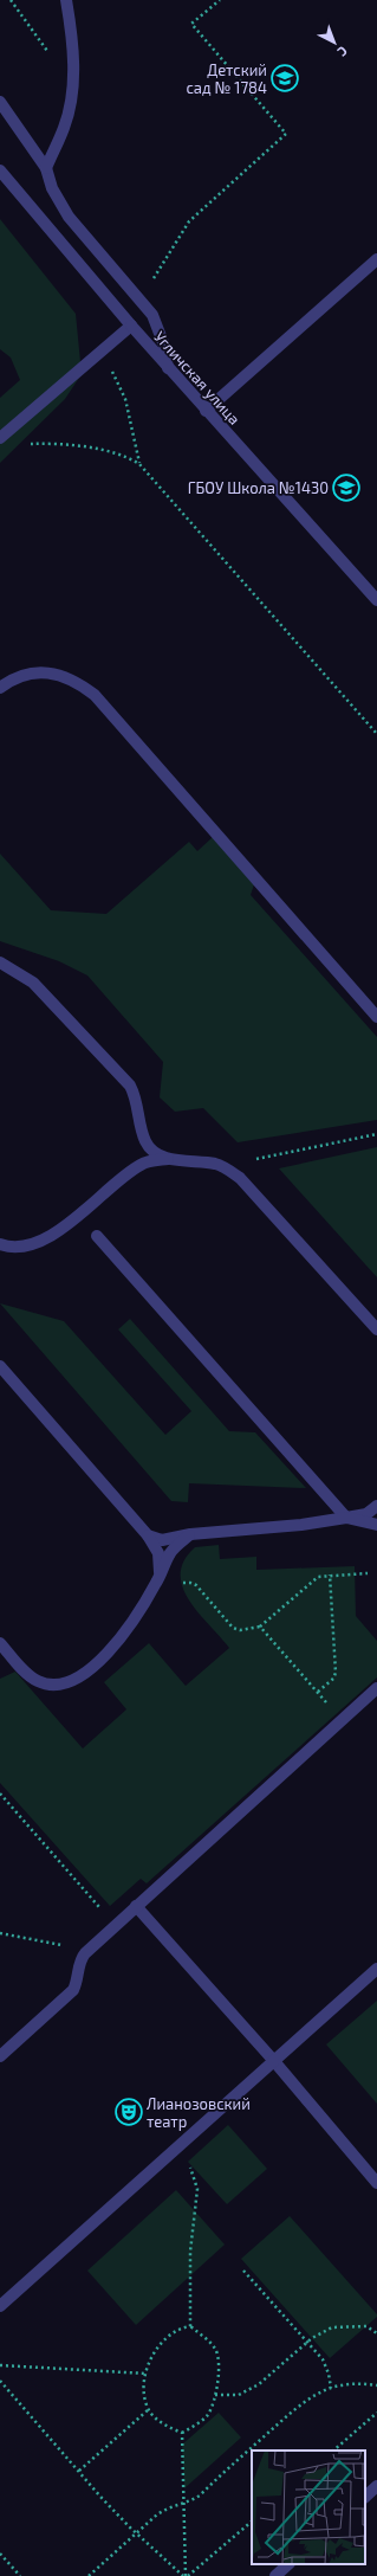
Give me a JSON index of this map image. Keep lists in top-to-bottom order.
{
  "streets": {
    "street": ["Угличская улица"]
  },
  "places": {
    "school or university": ["Детский сад № 1784", "ГБОУ Школа №1430"],
    "theatre": ["Лианозовский театр"]
  },
  "north": "bottom right"
}
